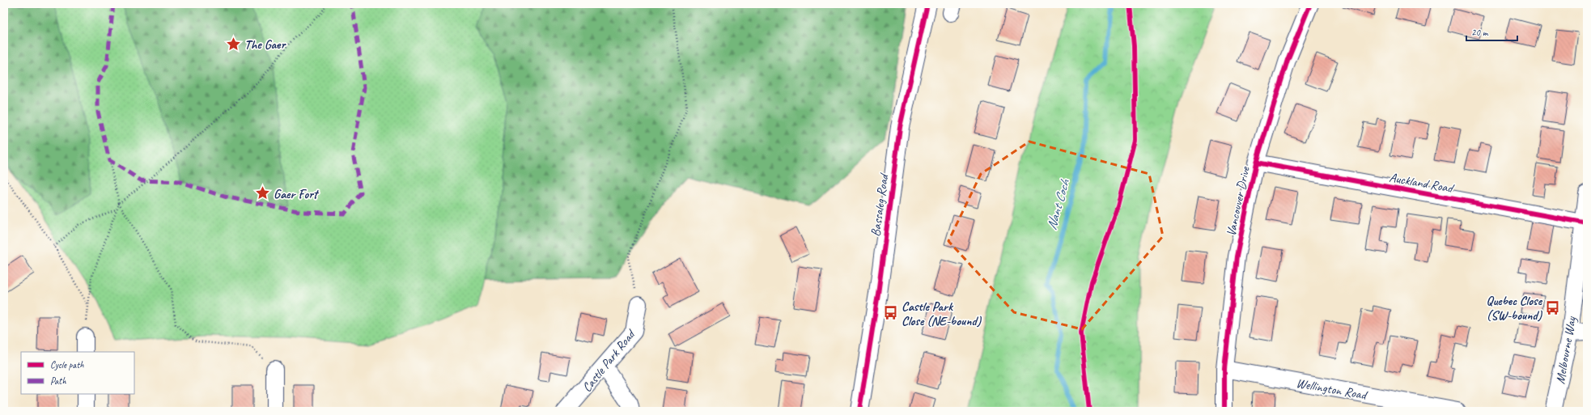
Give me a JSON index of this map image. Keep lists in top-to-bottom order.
{
  "streets": {
    "street": [
      "Auckland Road",
      "Vancouver Drive",
      "Bassaleg Road",
      "Melbourne Way",
      "Castle Park Road",
      "Wellington Road"
    ]
  },
  "crossings": [
    ["Auckland Road", "Vancouver Drive"],
    ["Auckland Road", "Melbourne Way"],
    ["Vancouver Drive", "Wellington Road"]
  ],
  "water": ["Nant Coch"],
  "places": {
    "place": ["The Gaer", "Gaer Fort"],
    "bus stop": ["Quebec Close (SW-bound)", "Castle Park Close (NE-bound)"]
  },
  "legend": ["Cycle path", "Path"],
  "scale_bar": "20 m"
}
